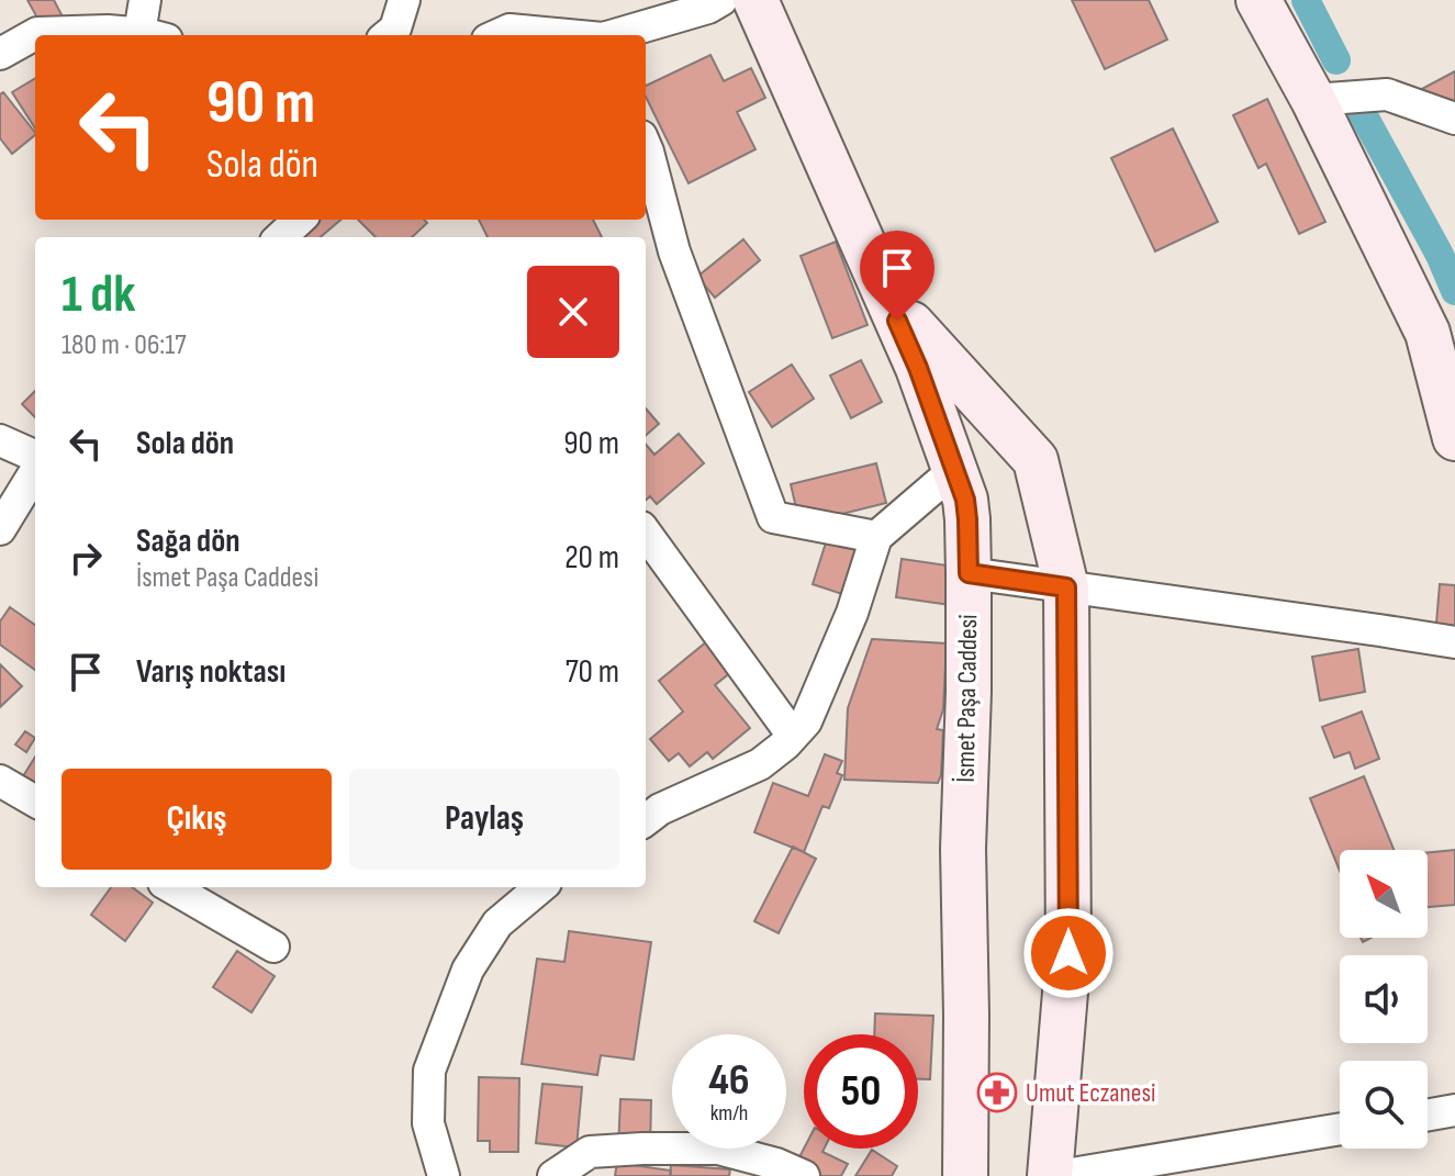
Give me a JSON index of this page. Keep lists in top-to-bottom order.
{
  "streets": {
    "main road": ["İsmet Paşa Caddesi"]
  },
  "places": {
    "pharmacy": ["Umut Eczanesi"]
  },
  "north": "top left",
  "page": {
    "turn": ["90 m", "Sola dön"],
    "heading": ["1 dk", "180 m · 06:17"],
    "list": [
      {
        "name": "Sola dön",
        "value": "90 m"
      },
      {
        "name": "Sağa dön",
        "note": "İsmet Paşa Caddesi",
        "value": "20 m"
      },
      {
        "name": "Varış noktası",
        "value": "70 m"
      }
    ],
    "buttons": ["Çıkış", "Paylaş"],
    "speed": "46 km/h",
    "limit": "50"
  }
}
